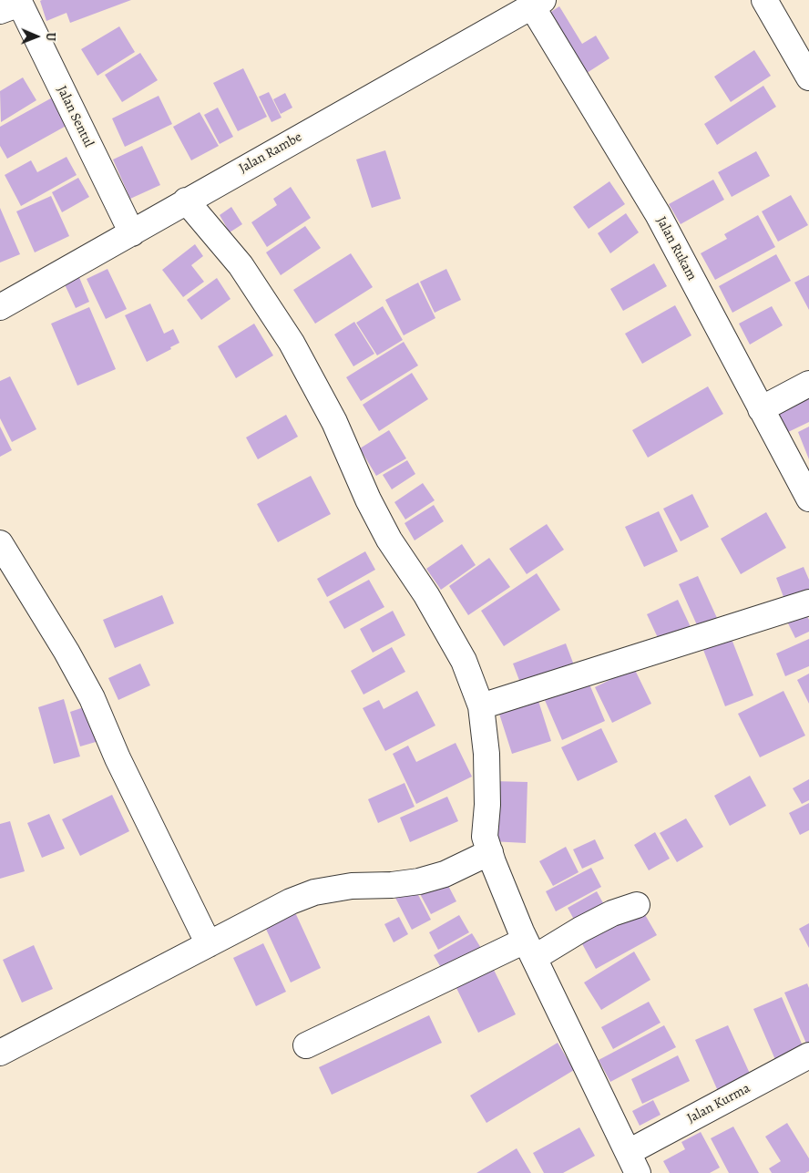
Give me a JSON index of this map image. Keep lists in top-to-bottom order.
{
  "streets": {
    "street": [
      "Jalan Sentul",
      "Jalan Rambe",
      "Jalan Rukam",
      "Jalan Kurma"
    ]
  },
  "crossings": [
    ["Jalan Sentul", "Jalan Rambe"],
    ["Jalan Rambe", "Jalan Rukam"]
  ],
  "north": "right"
}
